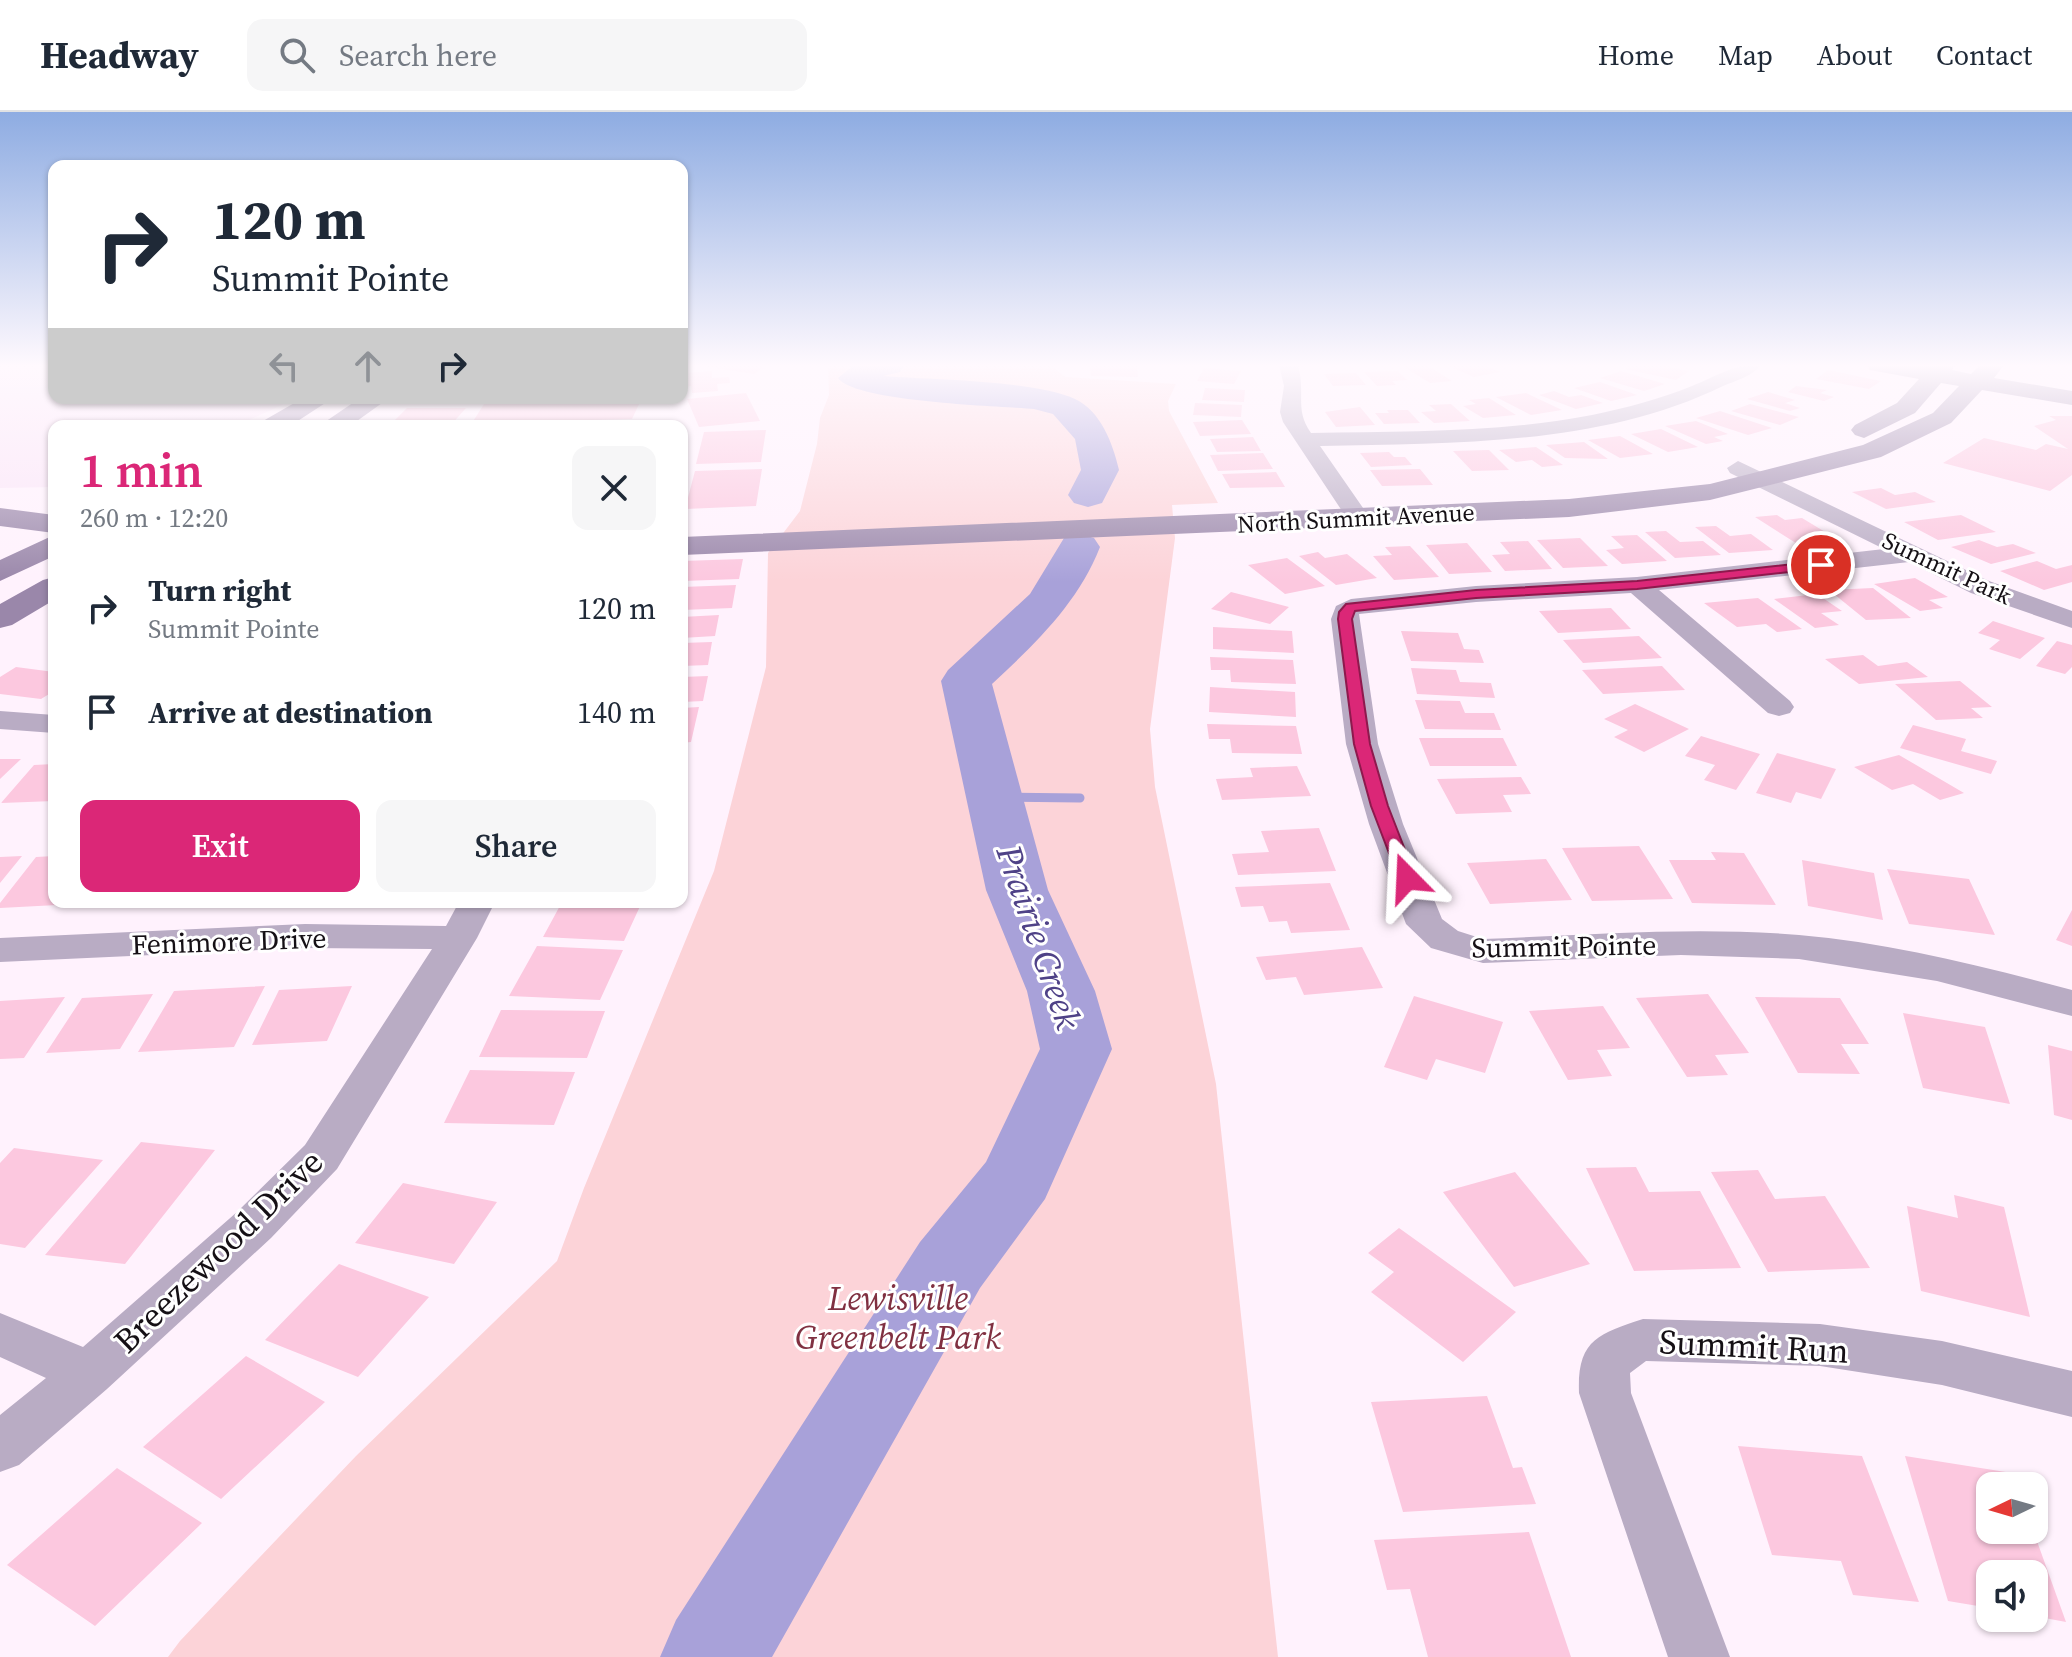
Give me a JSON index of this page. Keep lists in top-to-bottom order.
{
  "streets": {
    "main road": ["North Summit Avenue"],
    "street": [
      "Summit Park",
      "Fenimore Drive",
      "Summit Pointe",
      "Breezewood Drive",
      "Summit Run"
    ]
  },
  "crossings": [
    ["North Summit Avenue", "Summit Park"],
    ["Summit Park", "Summit Pointe"],
    ["Fenimore Drive", "Breezewood Drive"]
  ],
  "water": ["Prairie Creek"],
  "parks": ["Lewisville Greenbelt Park"],
  "north": "left",
  "page": {
    "header": "Headway",
    "search": "Search here",
    "nav": [
      "Home",
      "Map",
      "About",
      "Contact"
    ],
    "turn": ["120 m", "Summit Pointe"],
    "heading": ["1 min", "260 m · 12:20"],
    "list": [
      {
        "name": "Turn right",
        "note": "Summit Pointe",
        "value": "120 m"
      },
      {
        "name": "Arrive at destination",
        "value": "140 m"
      }
    ],
    "buttons": ["Exit", "Share"]
  }
}
